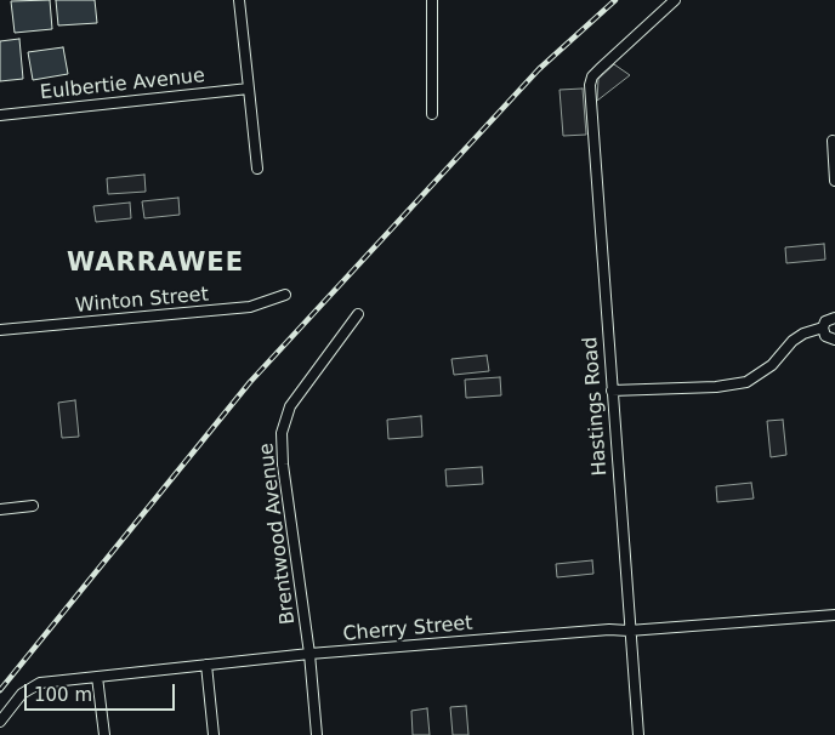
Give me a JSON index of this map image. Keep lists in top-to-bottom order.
{
  "streets": {
    "street": [
      "Eulbertie Avenue",
      "Winton Street",
      "Hastings Road",
      "Brentwood Avenue",
      "Cherry Street"
    ]
  },
  "crossings": [
    ["Hastings Road", "Cherry Street"],
    ["Brentwood Avenue", "Cherry Street"]
  ],
  "districts": ["WARRAWEE"],
  "scale_bar": "100 m"
}
